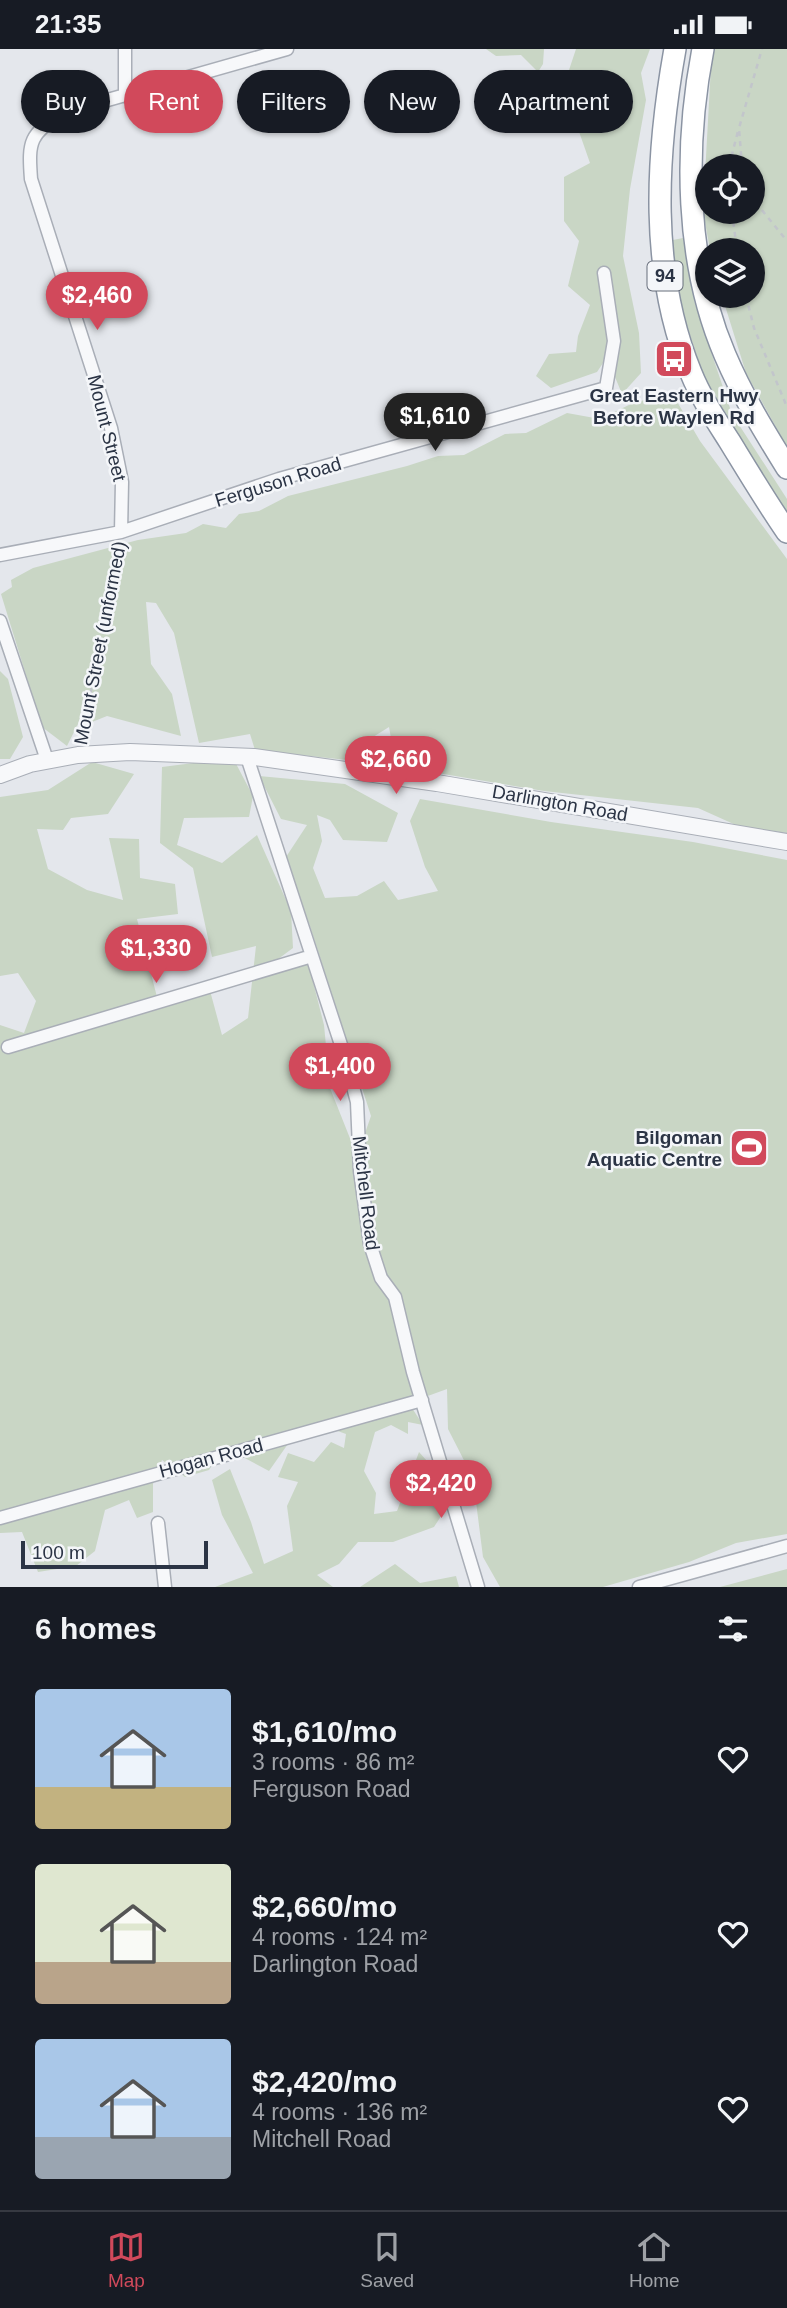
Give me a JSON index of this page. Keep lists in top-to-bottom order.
{
  "streets": {
    "highway": ["94"],
    "street": [
      "Mount Street",
      "Ferguson Road",
      "Darlington Road",
      "Mitchell Road",
      "Hogan Road"
    ],
    "path": ["Mount Street (unformed)"]
  },
  "crossings": [
    ["Mount Street", "Ferguson Road"],
    ["Mount Street", "Mount Street (unformed)"],
    ["Ferguson Road", "Mount Street (unformed)"],
    ["Mount Street (unformed)", "Darlington Road"],
    ["Darlington Road", "Mitchell Road"],
    ["Mitchell Road", "Hogan Road"]
  ],
  "places": {
    "bus stop": ["Great Eastern Hwy Before Waylen Rd"],
    "sports": ["Bilgoman Aquatic Centre"]
  },
  "scale_bar": "100 m",
  "page": {
    "status": "21:35",
    "chip": [
      "Buy",
      "Rent",
      "Filters",
      "New",
      "Apartment"
    ],
    "price": [
      "$2,460",
      "$1,610",
      "$2,660",
      "$1,330",
      "$1,400",
      "$2,420"
    ],
    "scale": "100 m",
    "heading": "6 homes",
    "list": [
      {
        "name": "$1,610/mo",
        "note": "3 rooms · 86 m² · Ferguson Road"
      },
      {
        "name": "$2,660/mo",
        "note": "4 rooms · 124 m² · Darlington Road"
      },
      {
        "name": "$2,420/mo",
        "note": "4 rooms · 136 m² · Mitchell Road"
      }
    ],
    "tabs": ["Map", "Saved", "Home"]
  }
}
